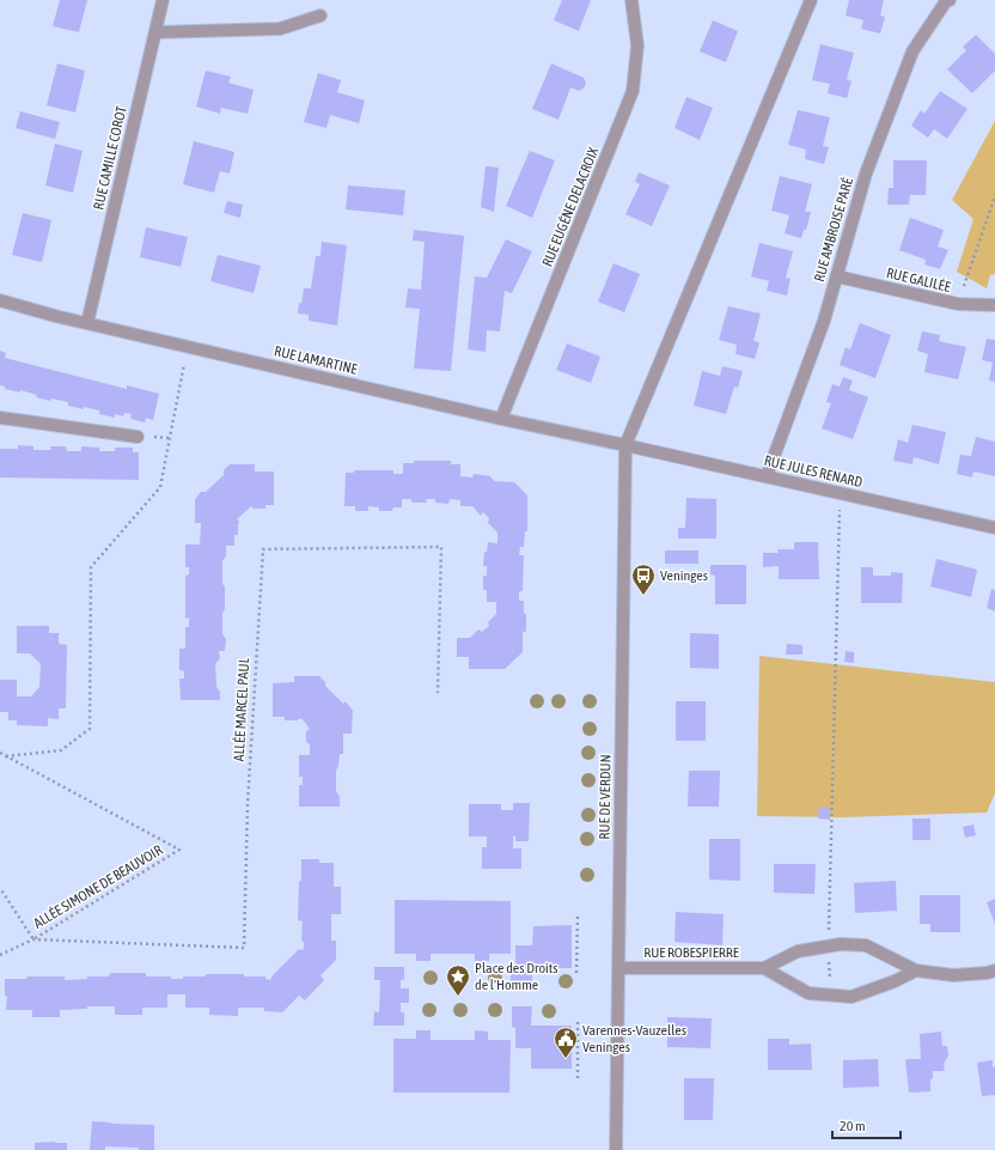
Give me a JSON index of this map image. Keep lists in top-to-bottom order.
{
  "streets": {
    "street": [
      "RUE CAMILLE COROT",
      "RUE EUGÈNE DELACROIX",
      "RUE AMBROISE PARÉ",
      "RUE GALILÉE",
      "RUE LAMARTINE",
      "RUE JULES RENARD",
      "RUE DE VERDUN",
      "RUE ROBESPIERRE"
    ],
    "path": ["ALLÉE MARCEL PAUL", "ALLÉE SIMONE DE BEAUVOIR"]
  },
  "crossings": [
    ["RUE CAMILLE COROT", "RUE LAMARTINE"],
    ["RUE EUGÈNE DELACROIX", "RUE LAMARTINE"],
    ["RUE AMBROISE PARÉ", "RUE GALILÉE"],
    ["RUE AMBROISE PARÉ", "RUE JULES RENARD"],
    ["RUE LAMARTINE", "RUE JULES RENARD"],
    ["RUE LAMARTINE", "RUE DE VERDUN"],
    ["RUE JULES RENARD", "RUE DE VERDUN"],
    ["ALLÉE MARCEL PAUL", "ALLÉE SIMONE DE BEAUVOIR"],
    ["RUE DE VERDUN", "RUE ROBESPIERRE"]
  ],
  "places": {
    "bus stop": ["Veninges"],
    "place": ["Place des Droits de l'Homme"],
    "public building": ["Varennes-Vauzelles Veninges"]
  },
  "scale_bar": "20 m"
}
